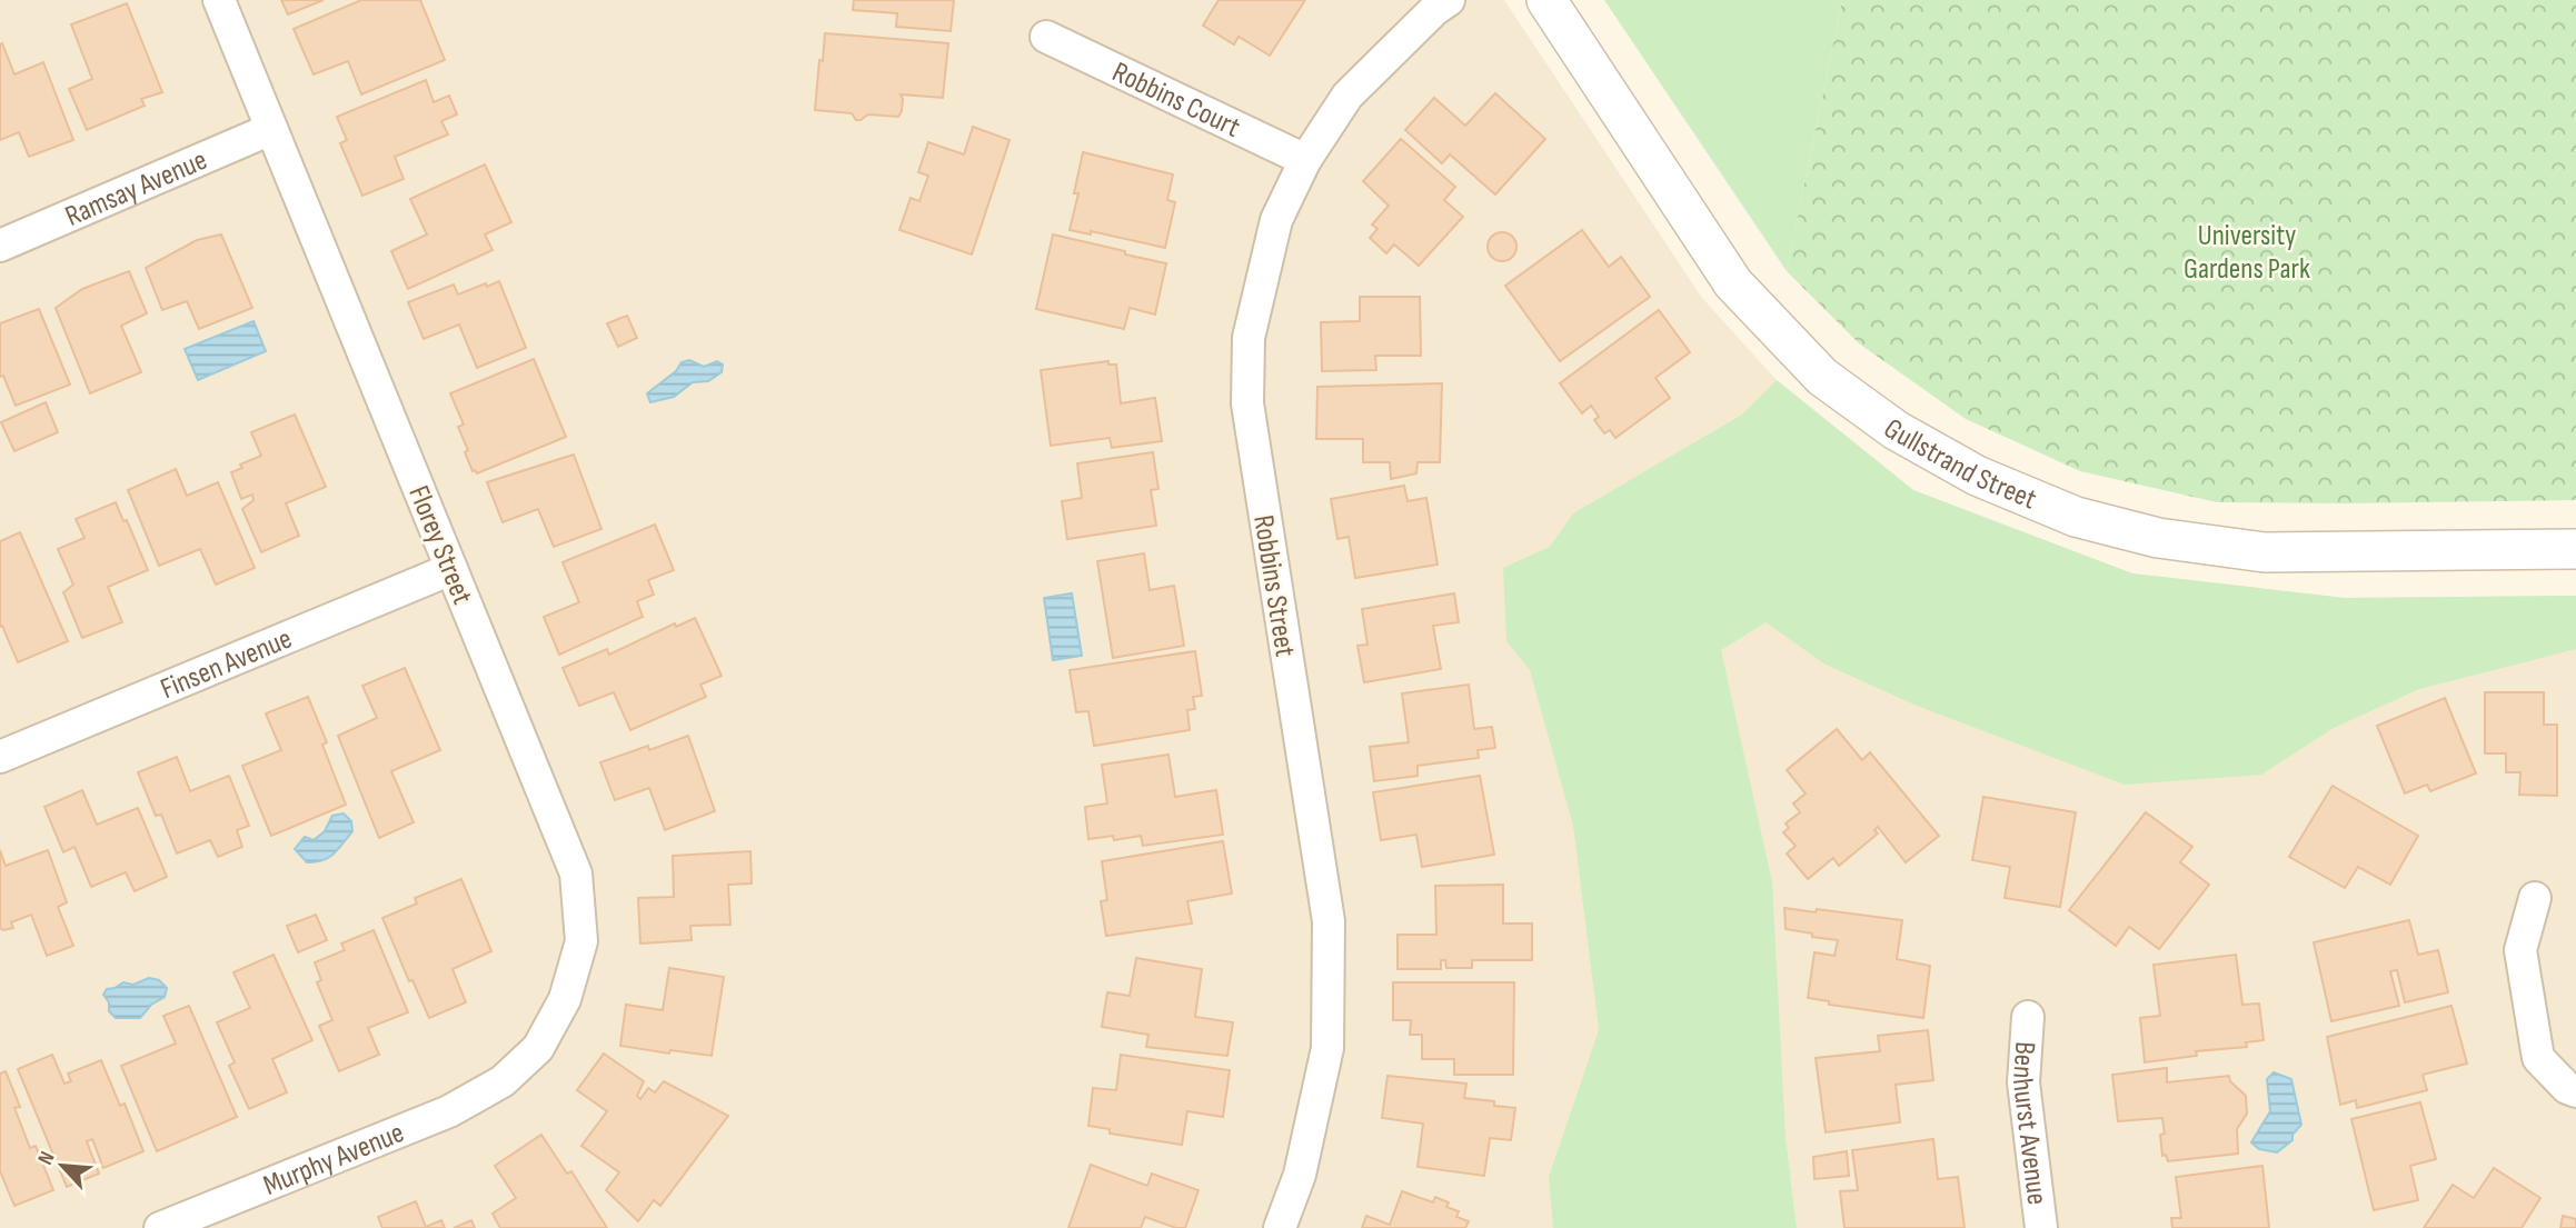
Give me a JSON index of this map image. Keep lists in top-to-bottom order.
{
  "streets": {
    "street": [
      "Robbins Court",
      "Ramsay Avenue",
      "Gullstrand Street",
      "Florey Street",
      "Robbins Street",
      "Finsen Avenue",
      "Benhurst Avenue",
      "Murphy Avenue"
    ]
  },
  "crossings": [
    ["Robbins Court", "Robbins Street"],
    ["Ramsay Avenue", "Florey Street"],
    ["Florey Street", "Finsen Avenue"],
    ["Florey Street", "Murphy Avenue"]
  ],
  "parks": ["University Gardens Park"],
  "north": "top left"
}
